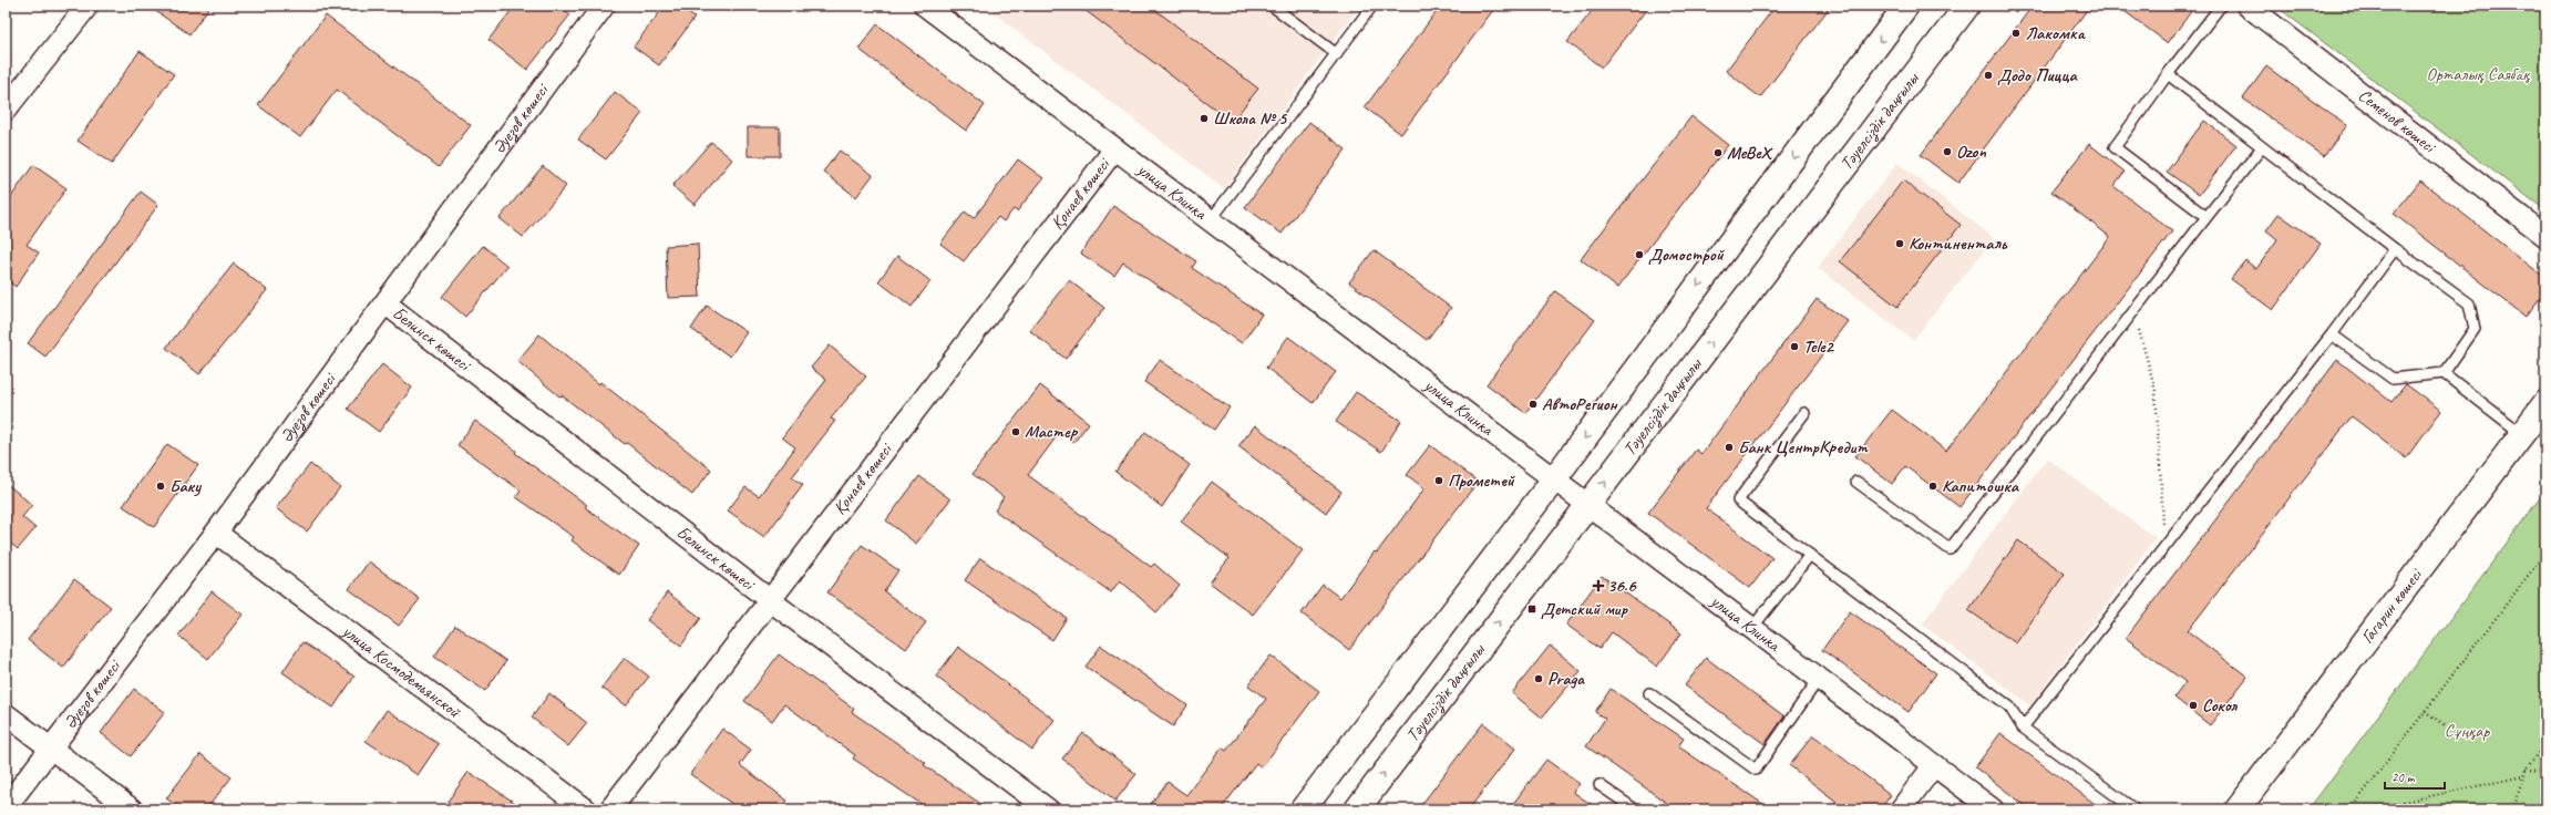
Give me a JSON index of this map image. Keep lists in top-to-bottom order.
{
  "streets": {
    "street": [
      "Әуезов көшесі",
      "Семенов көшесі",
      "Тәуелсіздік даңғылы",
      "улица Клинка",
      "Қонаев көшесі",
      "Белинск көшесі",
      "Гагарин көшесі",
      "улица Космодемьянской"
    ]
  },
  "crossings": [
    ["Әуезов көшесі", "Белинск көшесі"],
    ["Әуезов көшесі", "улица Космодемьянской"],
    ["Тәуелсіздік даңғылы", "улица Клинка"],
    ["улица Клинка", "Қонаев көшесі"],
    ["Қонаев көшесі", "Белинск көшесі"]
  ],
  "parks": ["Орталық Саябақ", "Сұңқар"],
  "places": {
    "other": [
      "Лакомка",
      "Додо Пицца",
      "Школа № 5",
      "Ozon",
      "MeBeX",
      "Континенталь",
      "Домострой",
      "Tele2",
      "АвтоРегион",
      "Мастер",
      "Банк ЦентрКредит",
      "Прометей",
      "Баку",
      "Капитошка",
      "Praga",
      "Сокол"
    ],
    "health": ["36.6"],
    "transit": ["Детский мир"]
  },
  "scale_bar": "20 m"
}
